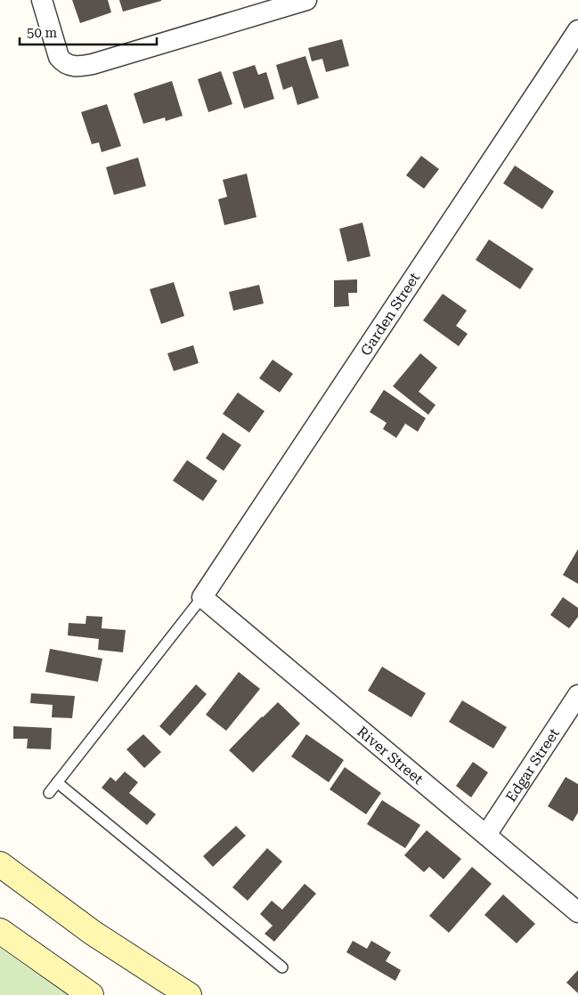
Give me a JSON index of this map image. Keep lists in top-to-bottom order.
{
  "streets": {
    "street": ["Garden Street", "River Street", "Edgar Street"]
  },
  "crossings": [
    ["Garden Street", "River Street"],
    ["River Street", "Edgar Street"]
  ],
  "scale_bar": "50 m"
}
